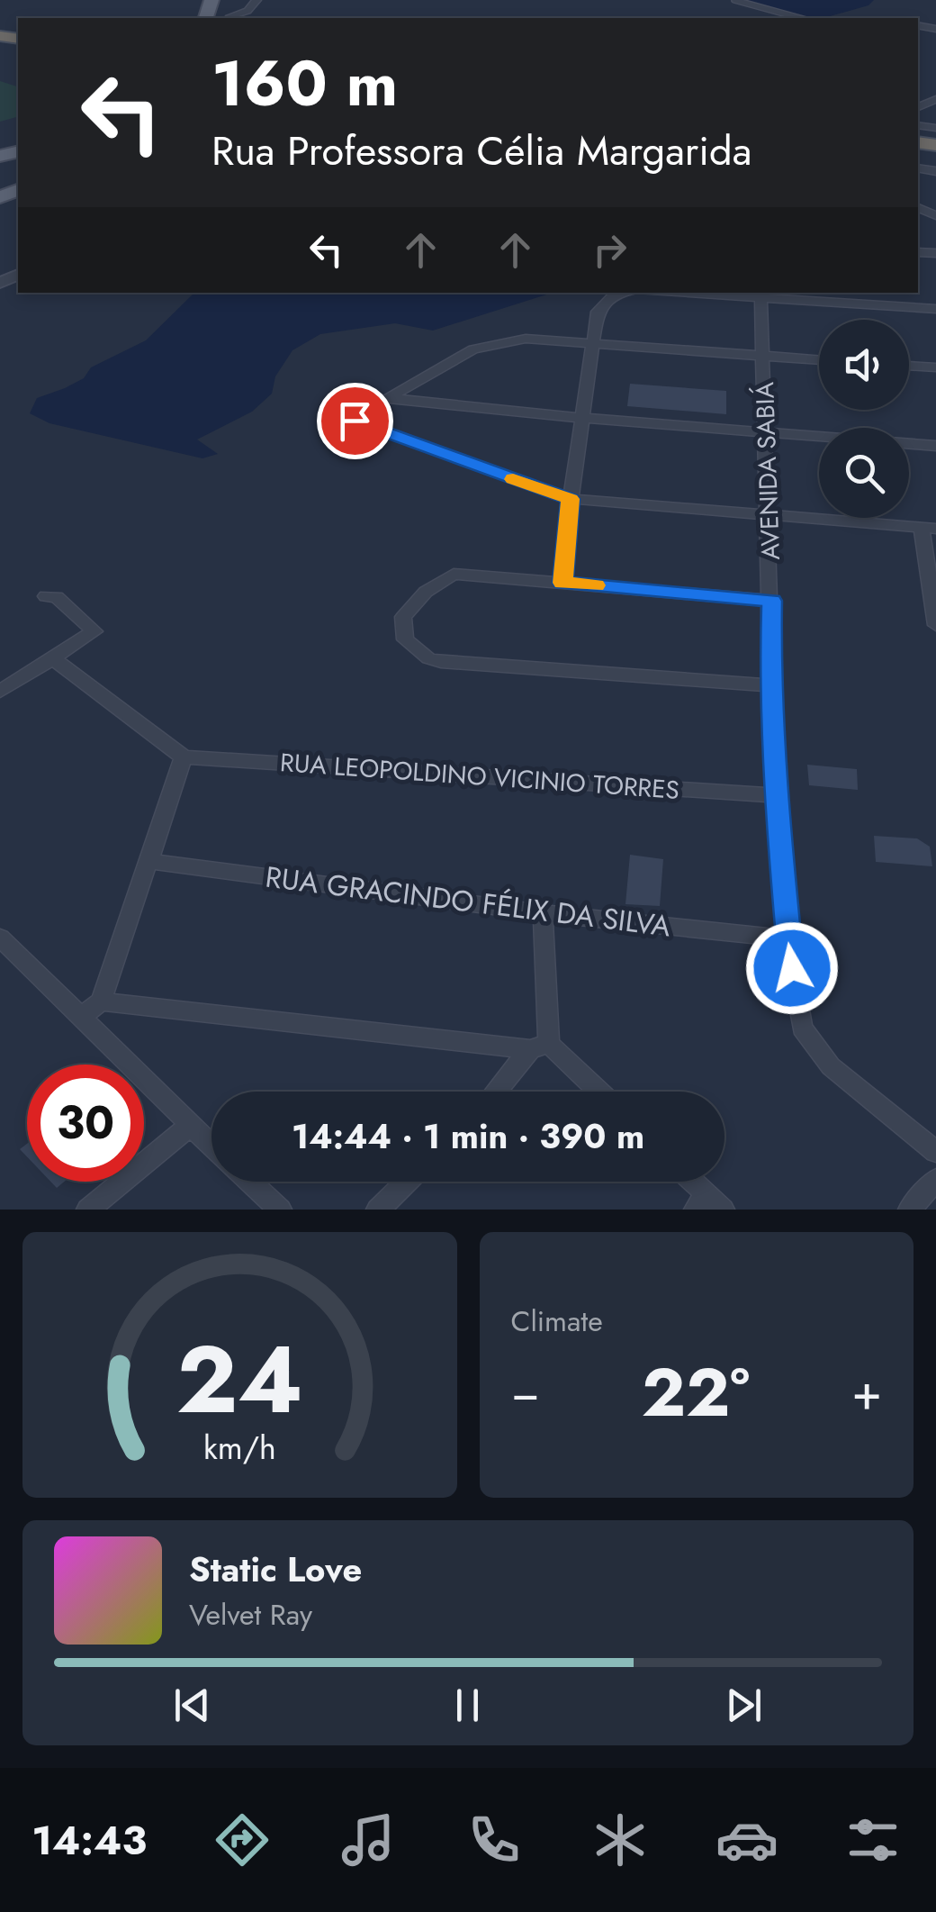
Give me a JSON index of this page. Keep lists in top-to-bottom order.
{
  "streets": {
    "street": ["AVENIDA SABIÁ", "RUA LEOPOLDINO VICINIO TORRES", "RUA GRACINDO FÉLIX DA SILVA"]
  },
  "crossings": [
    ["AVENIDA SABIÁ", "RUA LEOPOLDINO VICINIO TORRES"],
    ["AVENIDA SABIÁ", "RUA GRACINDO FÉLIX DA SILVA"]
  ],
  "page": {
    "turn": ["160 m", "Rua Professora Célia Margarida"],
    "limit": "30",
    "trip": "14:44 · 1 min · 390 m",
    "tile": "Climate",
    "heat": ["−", "22°", "+"],
    "song": ["Static Love", "Velvet Ray"],
    "tabs": "14:43",
    "gauge": ["24", "km/h"]
  }
}
